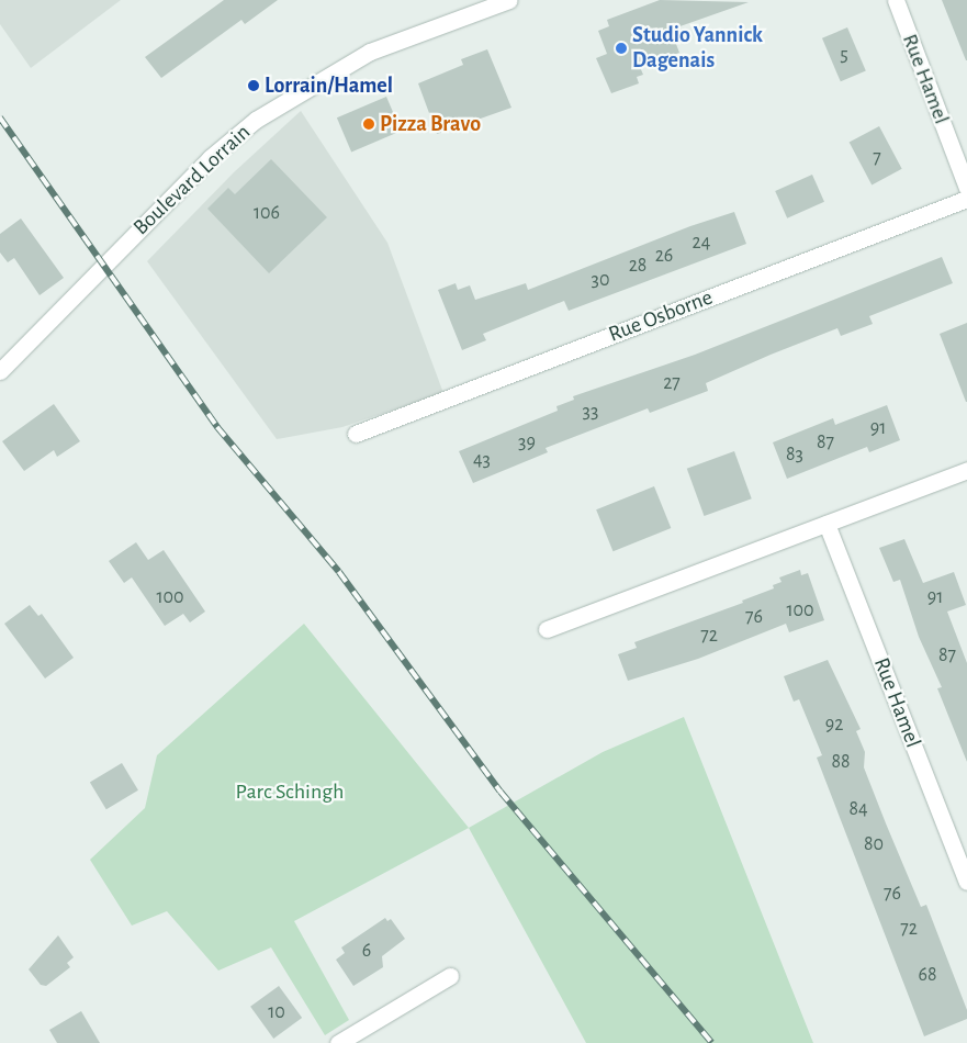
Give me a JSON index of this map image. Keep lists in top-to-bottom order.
{
  "streets": {
    "street": ["Rue Hamel", "Boulevard Lorrain", "Rue Osborne"]
  },
  "parks": ["Parc Schingh"],
  "places": ["Studio Yannick Dagenais", "Lorrain/Hamel", "Pizza Bravo"],
  "house_numbers": [
    "5",
    "7",
    "106",
    "24",
    "26",
    "28",
    "30",
    "27",
    "33",
    "91",
    "39",
    "87",
    "83",
    "43",
    "100",
    "91",
    "100",
    "76",
    "72",
    "87",
    "92",
    "88",
    "84",
    "80",
    "76",
    "72",
    "6",
    "68",
    "10"
  ]
}
